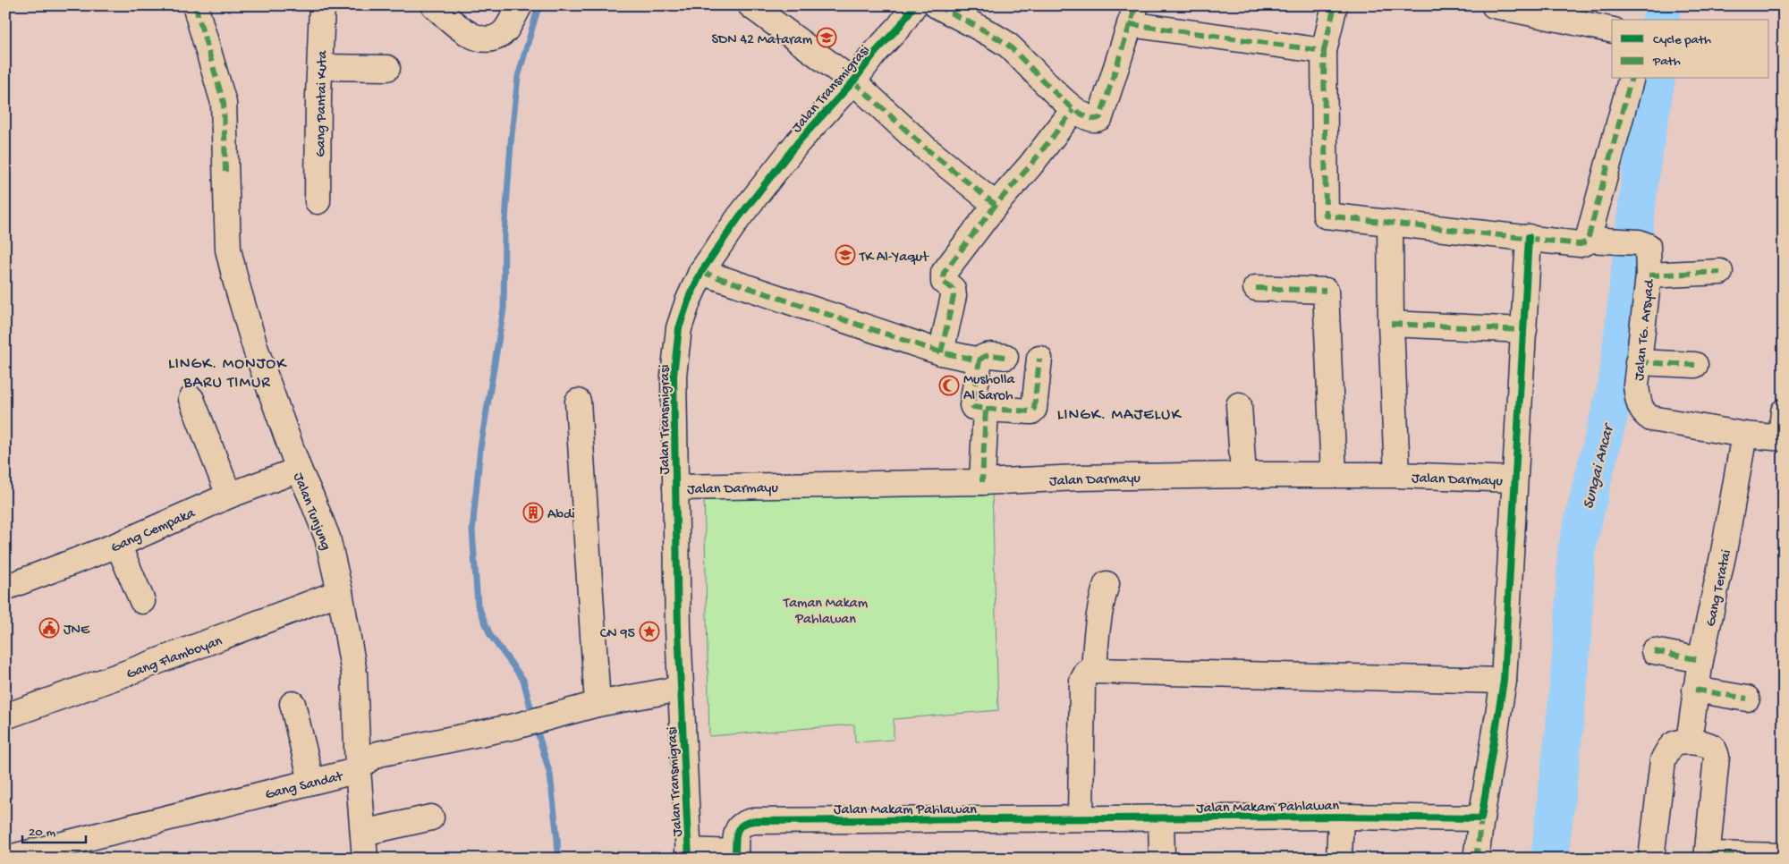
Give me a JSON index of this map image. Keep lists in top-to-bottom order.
{
  "streets": {
    "street": [
      "Jalan Transmigrasi",
      "Gang Pantai Kuta",
      "Jalan TG. Arsyad",
      "Jalan Darmayu",
      "Jalan Tunjung",
      "Gang Cempaka",
      "Gang Teratai",
      "Gang Flamboyan",
      "Gang Sandat",
      "Jalan Makam Pahlawan"
    ]
  },
  "crossings": [
    ["Jalan Transmigrasi", "Jalan Darmayu"],
    ["Jalan Transmigrasi", "Gang Sandat"],
    ["Jalan Transmigrasi", "Jalan Makam Pahlawan"],
    ["Jalan TG. Arsyad", "Gang Teratai"],
    ["Jalan Tunjung", "Gang Cempaka"],
    ["Jalan Tunjung", "Gang Flamboyan"],
    ["Jalan Tunjung", "Gang Sandat"]
  ],
  "districts": ["LINGK. MONJOK BARU TIMUR", "LINGK. MAJELUK"],
  "water": ["Sungai Ancar"],
  "parks": ["Taman Makam Pahlawan"],
  "places": {
    "school or university": ["SDN 42 Mataram", "TK Al-Yaqut"],
    "mosque": ["Musholla Al Saroh"],
    "building": ["Abdi"],
    "public building": ["JNE"],
    "place": ["CN 95"]
  },
  "legend": ["Cycle path", "Path"],
  "scale_bar": "20 m"
}
